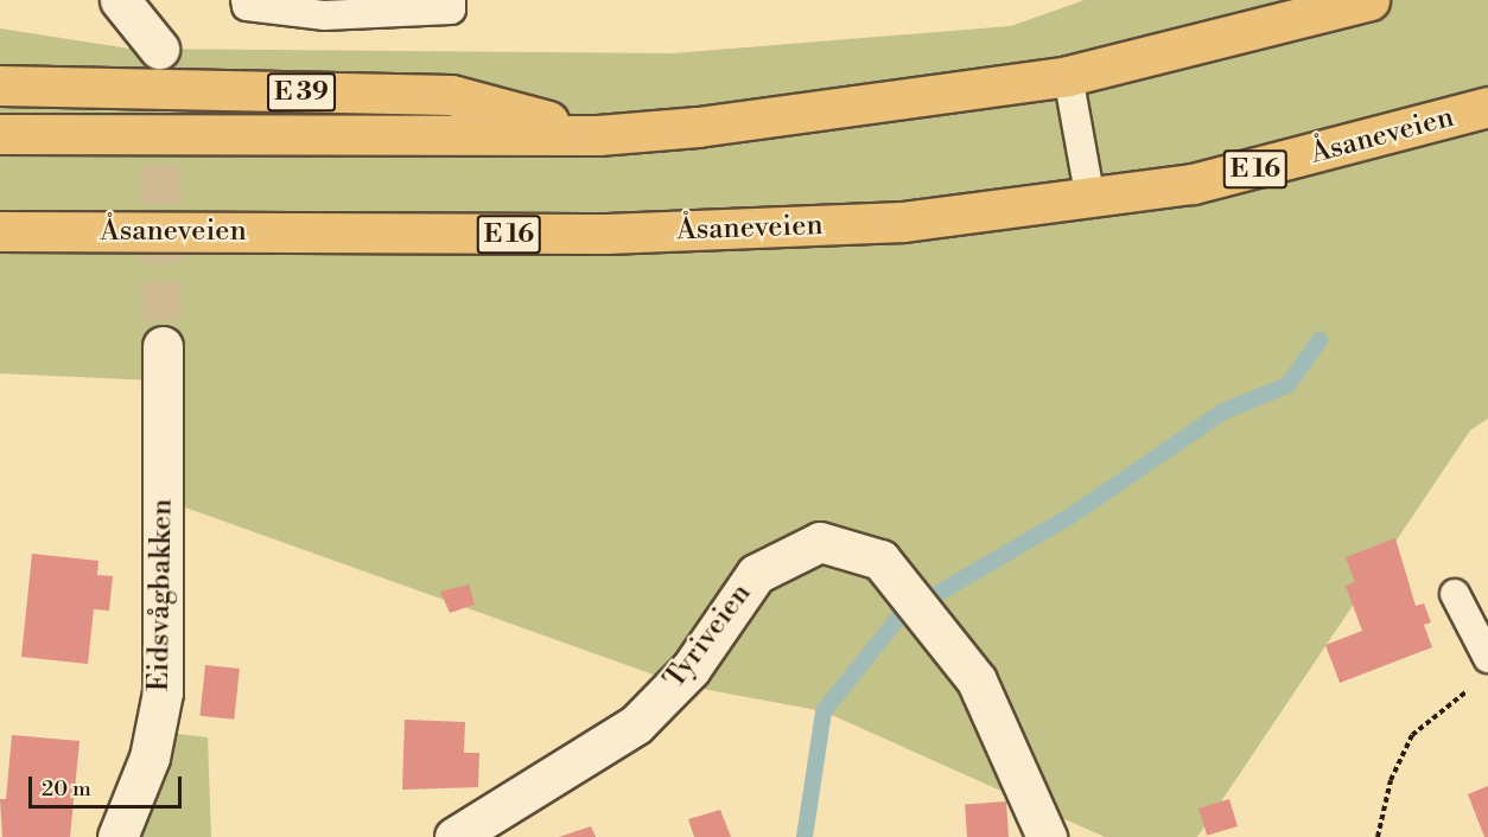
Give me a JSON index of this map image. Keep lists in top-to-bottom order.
{
  "streets": {
    "highway": ["E 39", "Åsaneveien", "E 16"],
    "street": ["Eidsvågbakken", "Tyriveien"]
  },
  "scale_bar": "20 m"
}
